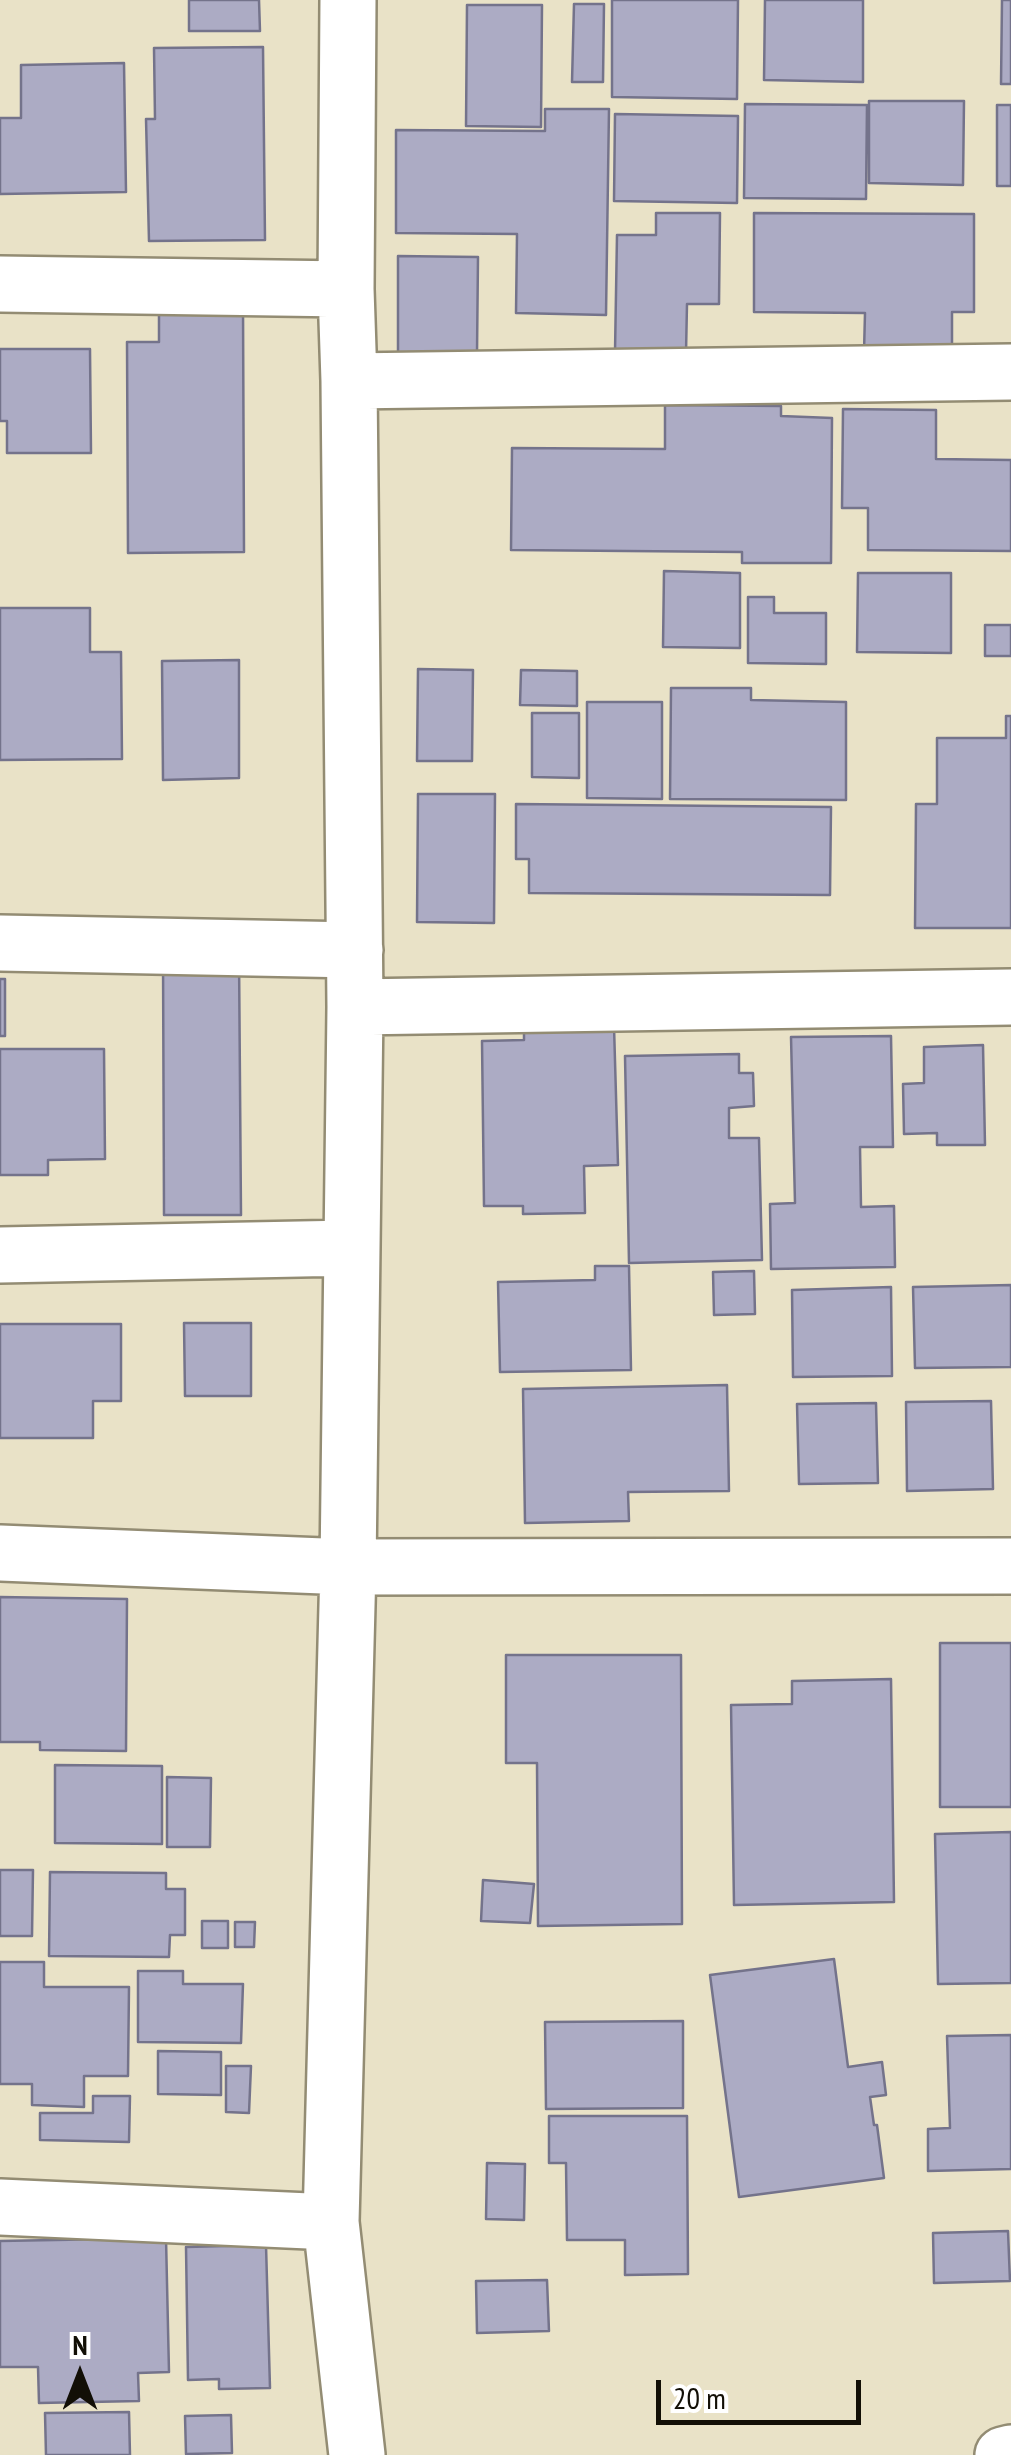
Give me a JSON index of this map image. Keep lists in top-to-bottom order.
{
  "scale_bar": "20 m",
  "north": "top"
}
